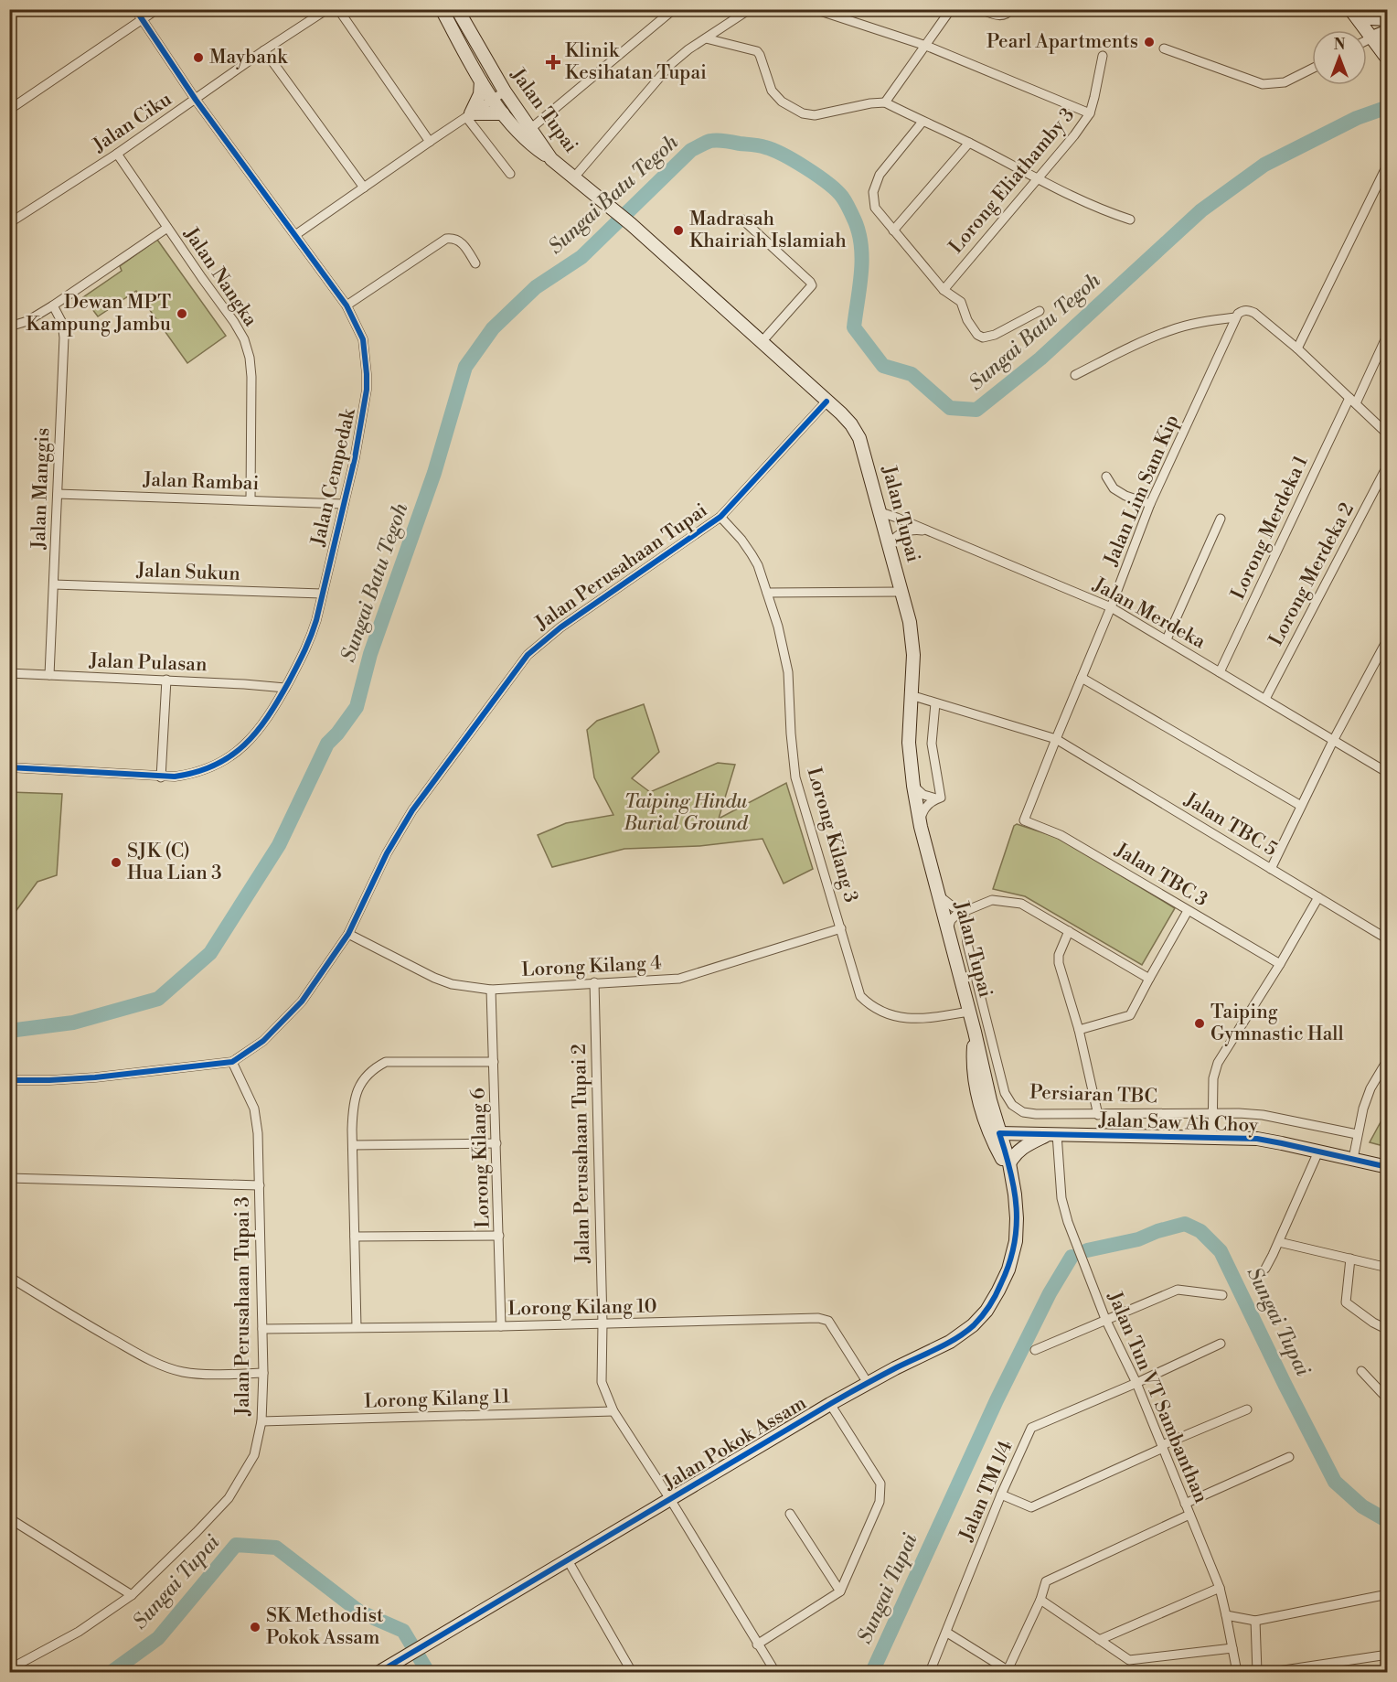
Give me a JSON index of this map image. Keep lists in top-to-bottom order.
{
  "streets": {
    "main road": ["Jalan Tupai", "Jalan Saw Ah Choy", "Jalan Pokok Assam"],
    "street": [
      "Jalan Ciku",
      "Lorong Eliathamby 3",
      "Jalan Nangka",
      "Jalan Cempedak",
      "Jalan Rambai",
      "Jalan Manggis",
      "Jalan Lim Sam Kip",
      "Lorong Merdeka 1",
      "Jalan Perusahaan Tupai",
      "Jalan Sukun",
      "Lorong Merdeka 2",
      "Jalan Merdeka",
      "Jalan Pulasan",
      "Jalan TBC 5",
      "Lorong Kilang 3",
      "Jalan TBC 3",
      "Lorong Kilang 4",
      "Persiaran TBC",
      "Jalan Perusahaan Tupai 2",
      "Lorong Kilang 6",
      "Jalan Perusahaan Tupai 3",
      "Lorong Kilang 10",
      "Jalan Tun VT Sambanthan",
      "Lorong Kilang 11",
      "Jalan TM 1/4"
    ]
  },
  "crossings": [
    ["Jalan Tupai", "Jalan Perusahaan Tupai"],
    ["Jalan Tupai", "Jalan Merdeka"],
    ["Jalan Tupai", "Jalan TBC 5"],
    ["Jalan Tupai", "Lorong Kilang 3"],
    ["Jalan Tupai", "Jalan Saw Ah Choy"],
    ["Jalan Tupai", "Jalan Pokok Assam"],
    ["Jalan Ciku", "Jalan Nangka"],
    ["Jalan Ciku", "Jalan Cempedak"],
    ["Jalan Nangka", "Jalan Rambai"],
    ["Jalan Cempedak", "Jalan Rambai"],
    ["Jalan Cempedak", "Jalan Sukun"],
    ["Jalan Cempedak", "Jalan Pulasan"],
    ["Jalan Rambai", "Jalan Manggis"],
    ["Jalan Manggis", "Jalan Sukun"],
    ["Jalan Manggis", "Jalan Pulasan"],
    ["Jalan Lim Sam Kip", "Jalan Merdeka"],
    ["Jalan Lim Sam Kip", "Jalan TBC 5"],
    ["Jalan Lim Sam Kip", "Jalan TBC 3"],
    ["Lorong Merdeka 1", "Jalan Merdeka"],
    ["Jalan Perusahaan Tupai", "Lorong Kilang 3"],
    ["Jalan Perusahaan Tupai", "Lorong Kilang 4"],
    ["Jalan Perusahaan Tupai", "Jalan Perusahaan Tupai 3"],
    ["Lorong Merdeka 2", "Jalan Merdeka"],
    ["Lorong Kilang 3", "Lorong Kilang 4"],
    ["Lorong Kilang 4", "Jalan Perusahaan Tupai 2"],
    ["Lorong Kilang 4", "Lorong Kilang 6"],
    ["Jalan Saw Ah Choy", "Jalan Tun VT Sambanthan"],
    ["Jalan Perusahaan Tupai 2", "Lorong Kilang 10"],
    ["Jalan Perusahaan Tupai 2", "Lorong Kilang 11"],
    ["Jalan Perusahaan Tupai 2", "Jalan Pokok Assam"],
    ["Lorong Kilang 6", "Lorong Kilang 10"],
    ["Jalan Perusahaan Tupai 3", "Lorong Kilang 10"],
    ["Jalan Perusahaan Tupai 3", "Lorong Kilang 11"],
    ["Lorong Kilang 10", "Jalan Pokok Assam"],
    ["Jalan Tun VT Sambanthan", "Jalan TM 1/4"]
  ],
  "water": ["Sungai Batu Tegoh", "Sungai Tupai"],
  "parks": ["Taiping Hindu Burial Ground"],
  "places": {
    "other": [
      "Pearl Apartments",
      "Maybank",
      "Madrasah Khairiah Islamiah",
      "Dewan MPT Kampung Jambu",
      "SJK (C) Hua Lian 3",
      "Taiping Gymnastic Hall",
      "SK Methodist Pokok Assam"
    ],
    "health": ["Klinik Kesihatan Tupai"]
  },
  "north": "top"
}
